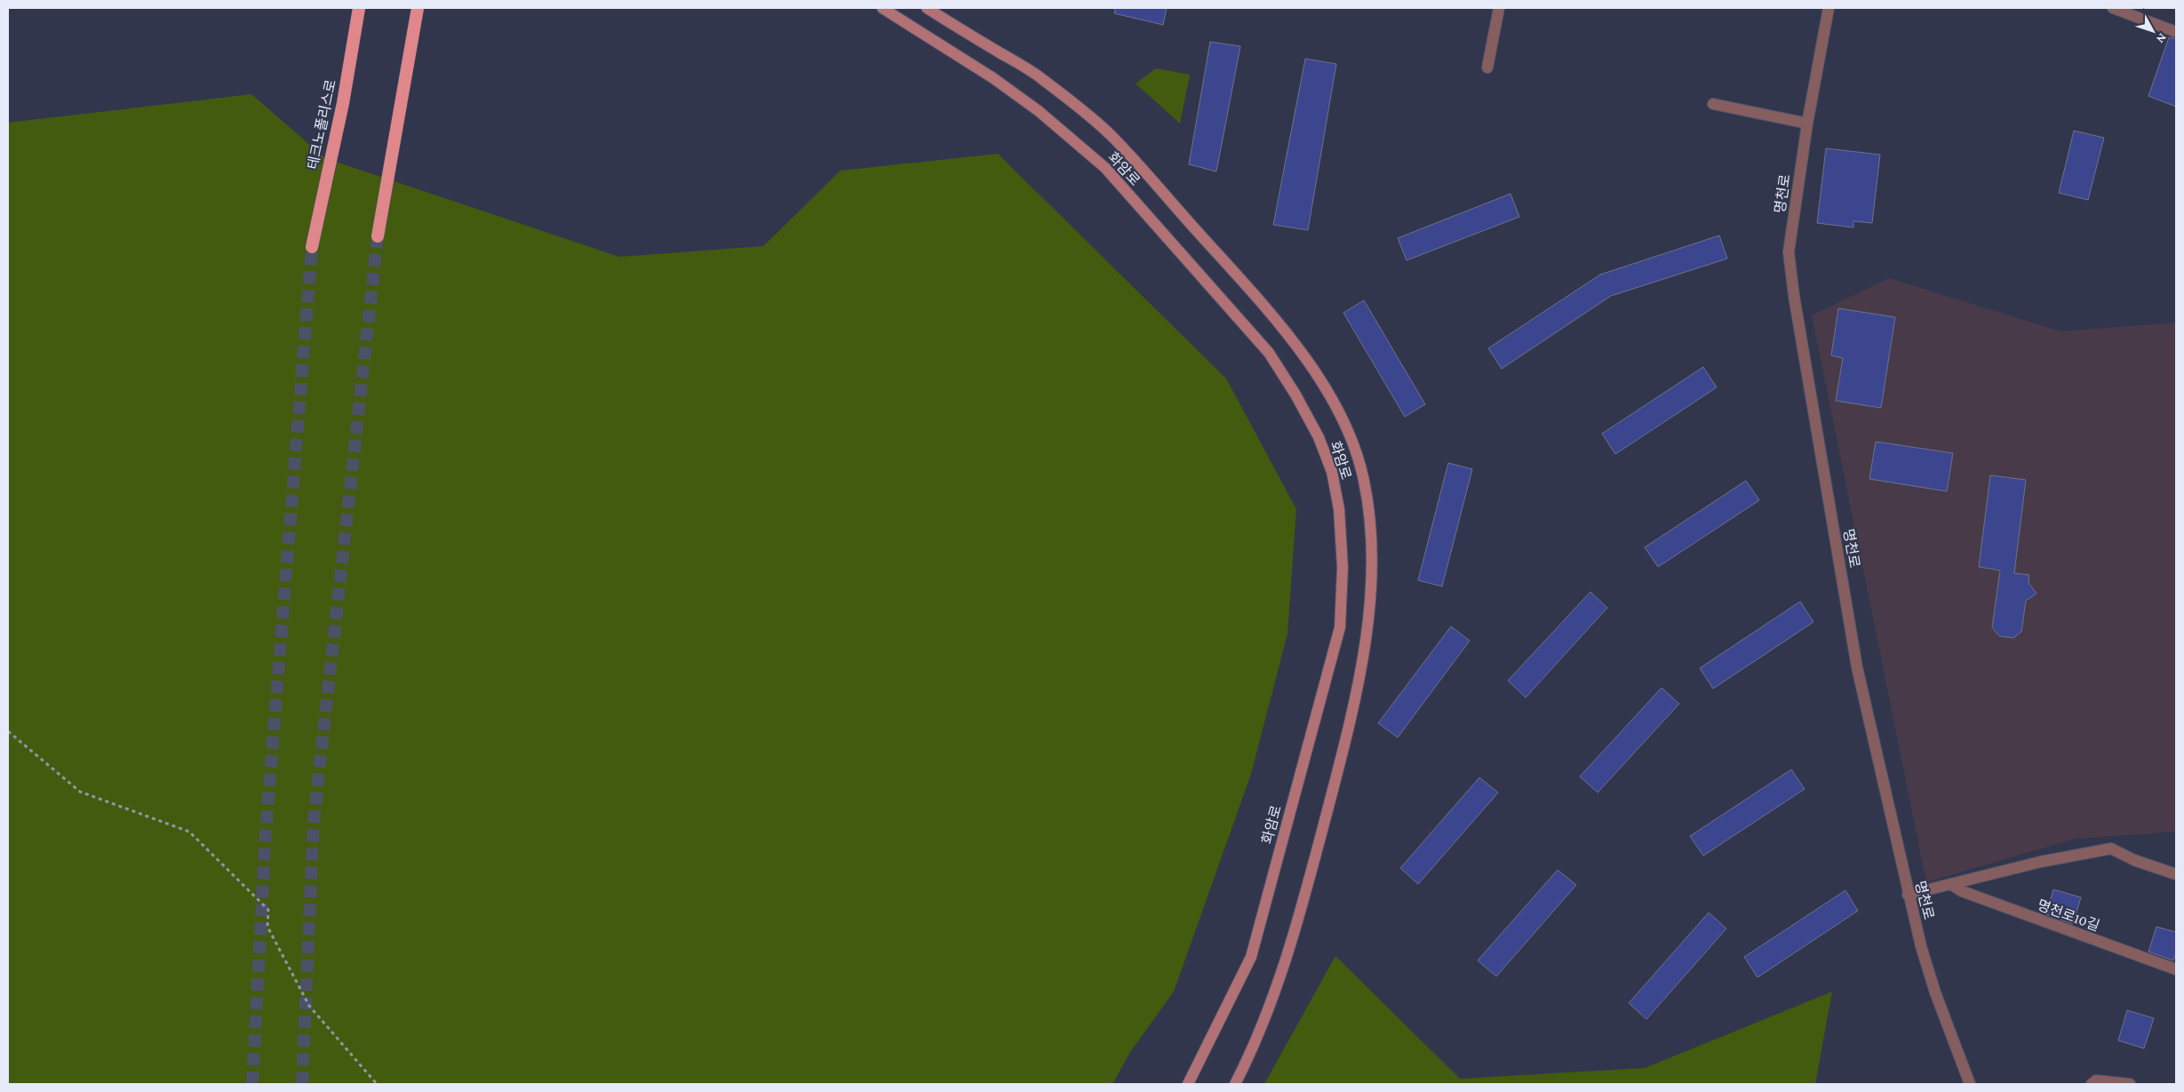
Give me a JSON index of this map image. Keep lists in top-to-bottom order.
{
  "streets": {
    "highway": ["테크노폴리스로"],
    "main road": ["화암로"],
    "street": ["명천로", "명천로10길"]
  },
  "north": "bottom right"
}
